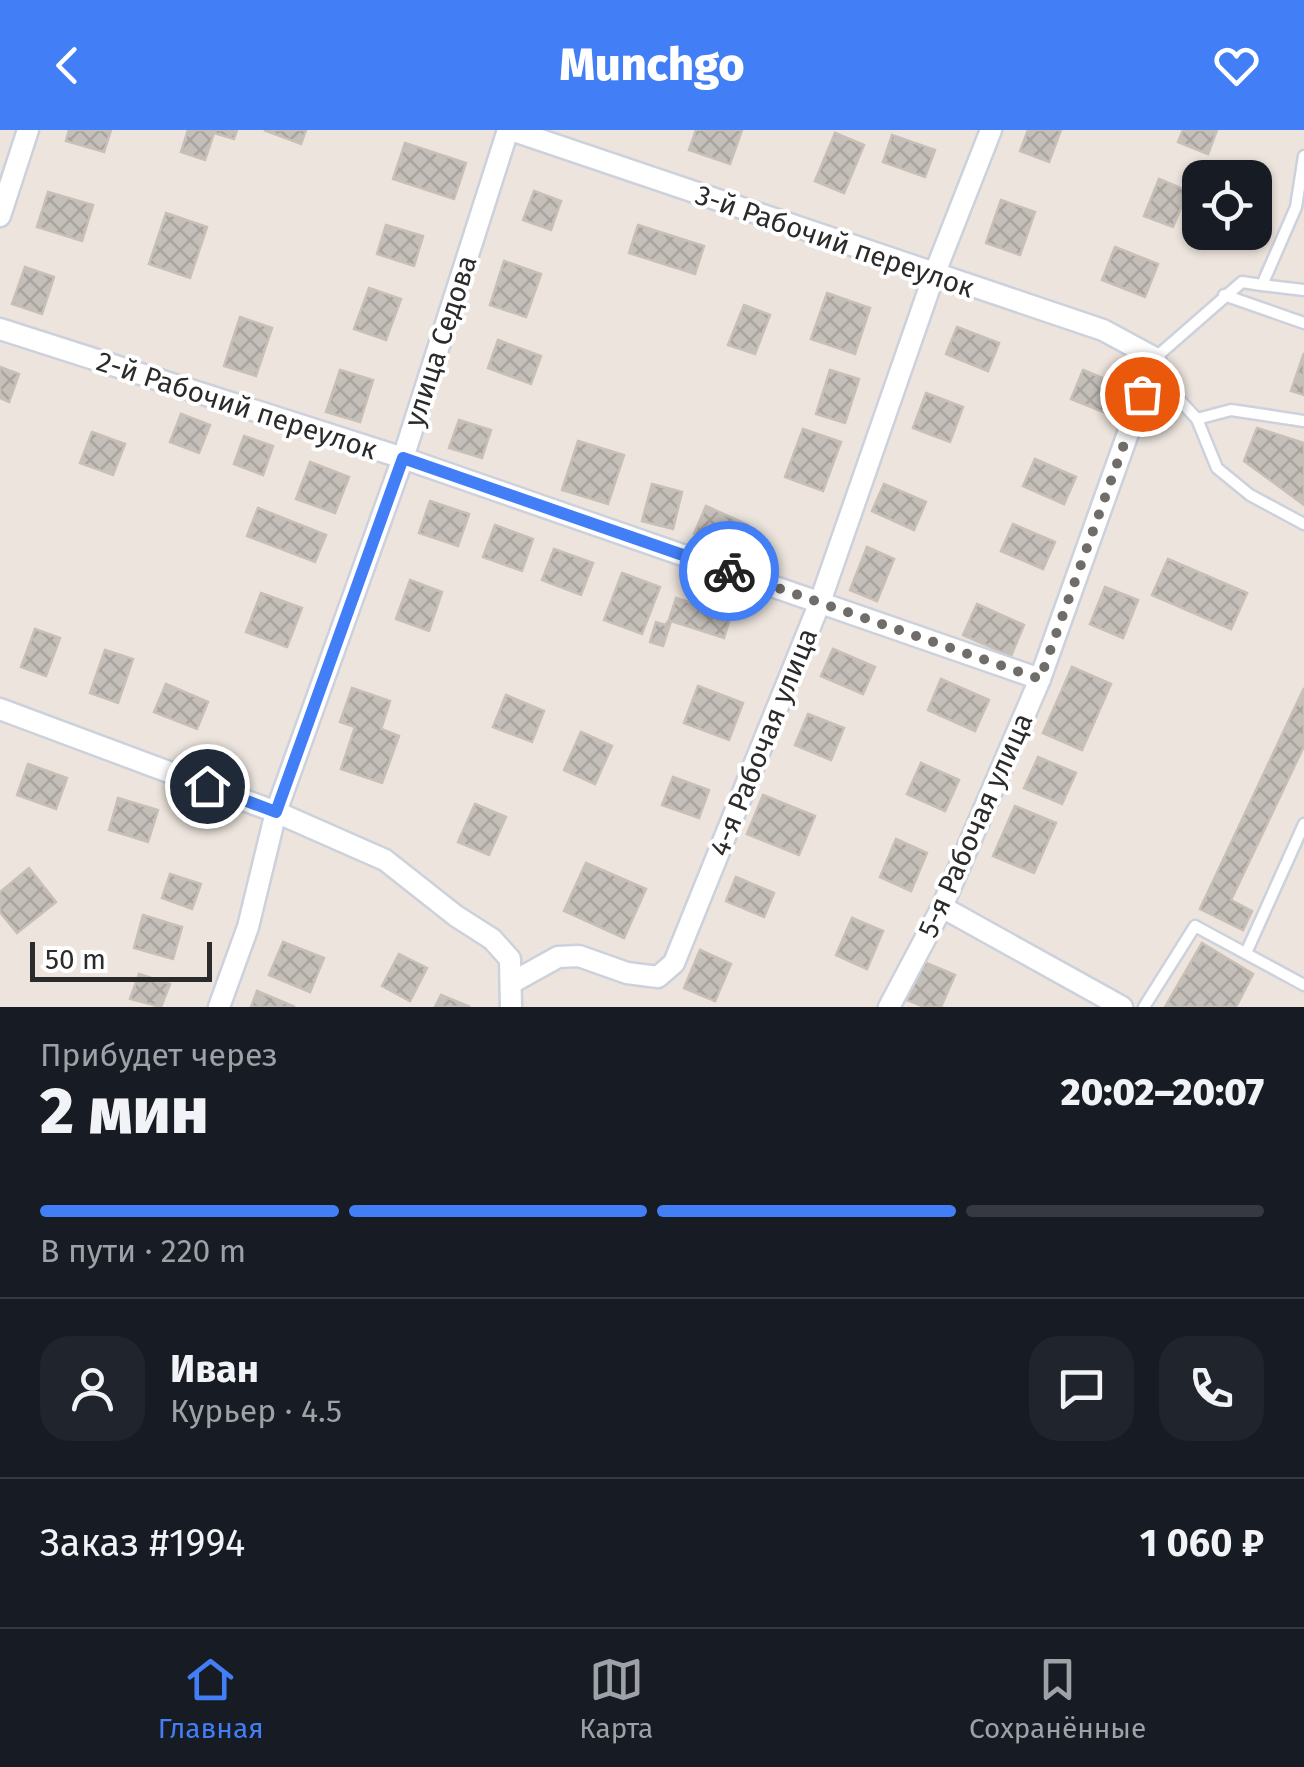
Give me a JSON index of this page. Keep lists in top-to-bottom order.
{
  "streets": {
    "street": [
      "3-й Рабочий переулок",
      "улица Седова",
      "2-й Рабочий переулок",
      "4-я Рабочая улица",
      "5-я Рабочая улица"
    ]
  },
  "crossings": [
    ["3-й Рабочий переулок", "улица Седова"],
    ["3-й Рабочий переулок", "4-я Рабочая улица"],
    ["3-й Рабочий переулок", "5-я Рабочая улица"],
    ["улица Седова", "2-й Рабочий переулок"],
    ["2-й Рабочий переулок", "4-я Рабочая улица"],
    ["2-й Рабочий переулок", "5-я Рабочая улица"]
  ],
  "scale_bar": "50 m",
  "page": {
    "header": "Munchgo",
    "scale": "50 m",
    "heading": ["2 мин", "Прибудет через", "20:02–20:07"],
    "panel": [
      "Иван",
      "Курьер · 4.5",
      "Заказ #1994",
      "1 060 ₽"
    ],
    "bar": "В пути · 220 m",
    "tabs": ["Главная", "Карта", "Сохранённые"]
  }
}
